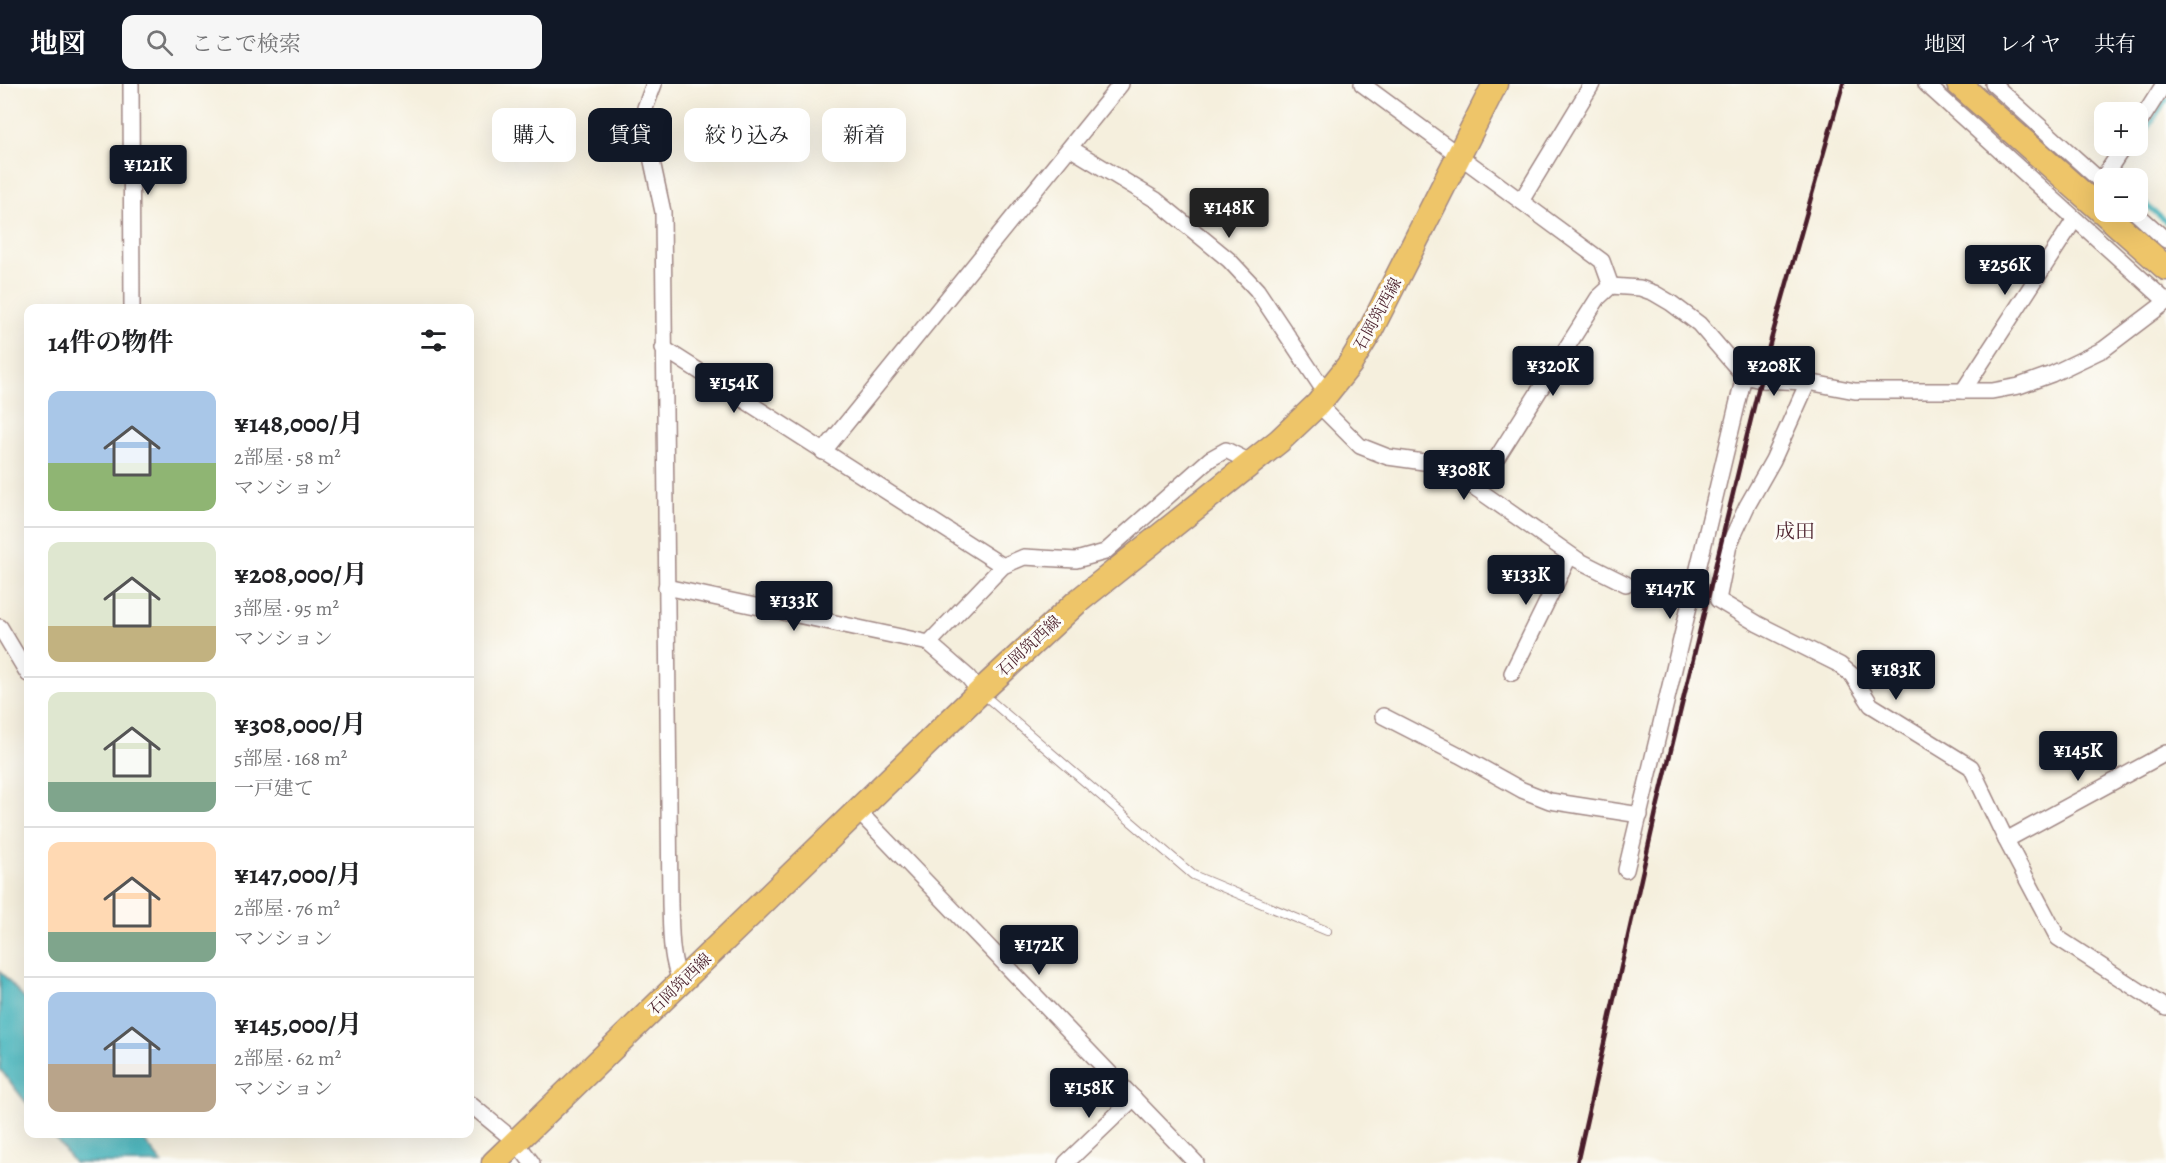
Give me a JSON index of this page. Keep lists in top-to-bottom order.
{
  "streets": {
    "main road": ["石岡筑西線"]
  },
  "districts": ["成田"],
  "page": {
    "header": "地図",
    "search": "ここで検索",
    "nav": ["地図", "レイヤ", "共有"],
    "map_buttons": ["+", "−"],
    "chip": [
      "購入",
      "賃貸",
      "絞り込み",
      "新着"
    ],
    "price": [
      "¥121K",
      "¥148K",
      "¥256K",
      "¥320K",
      "¥208K",
      "¥154K",
      "¥308K",
      "¥133K",
      "¥147K",
      "¥133K",
      "¥183K",
      "¥145K",
      "¥172K",
      "¥158K"
    ],
    "heading": "14件の物件",
    "list": [
      {
        "name": "¥148,000/月",
        "note": "2部屋 · 58 m² · マンション"
      },
      {
        "name": "¥208,000/月",
        "note": "3部屋 · 95 m² · マンション"
      },
      {
        "name": "¥308,000/月",
        "note": "5部屋 · 168 m² · 一戸建て"
      },
      {
        "name": "¥147,000/月",
        "note": "2部屋 · 76 m² · マンション"
      },
      {
        "name": "¥145,000/月",
        "note": "2部屋 · 62 m² · マンション"
      }
    ]
  }
}
